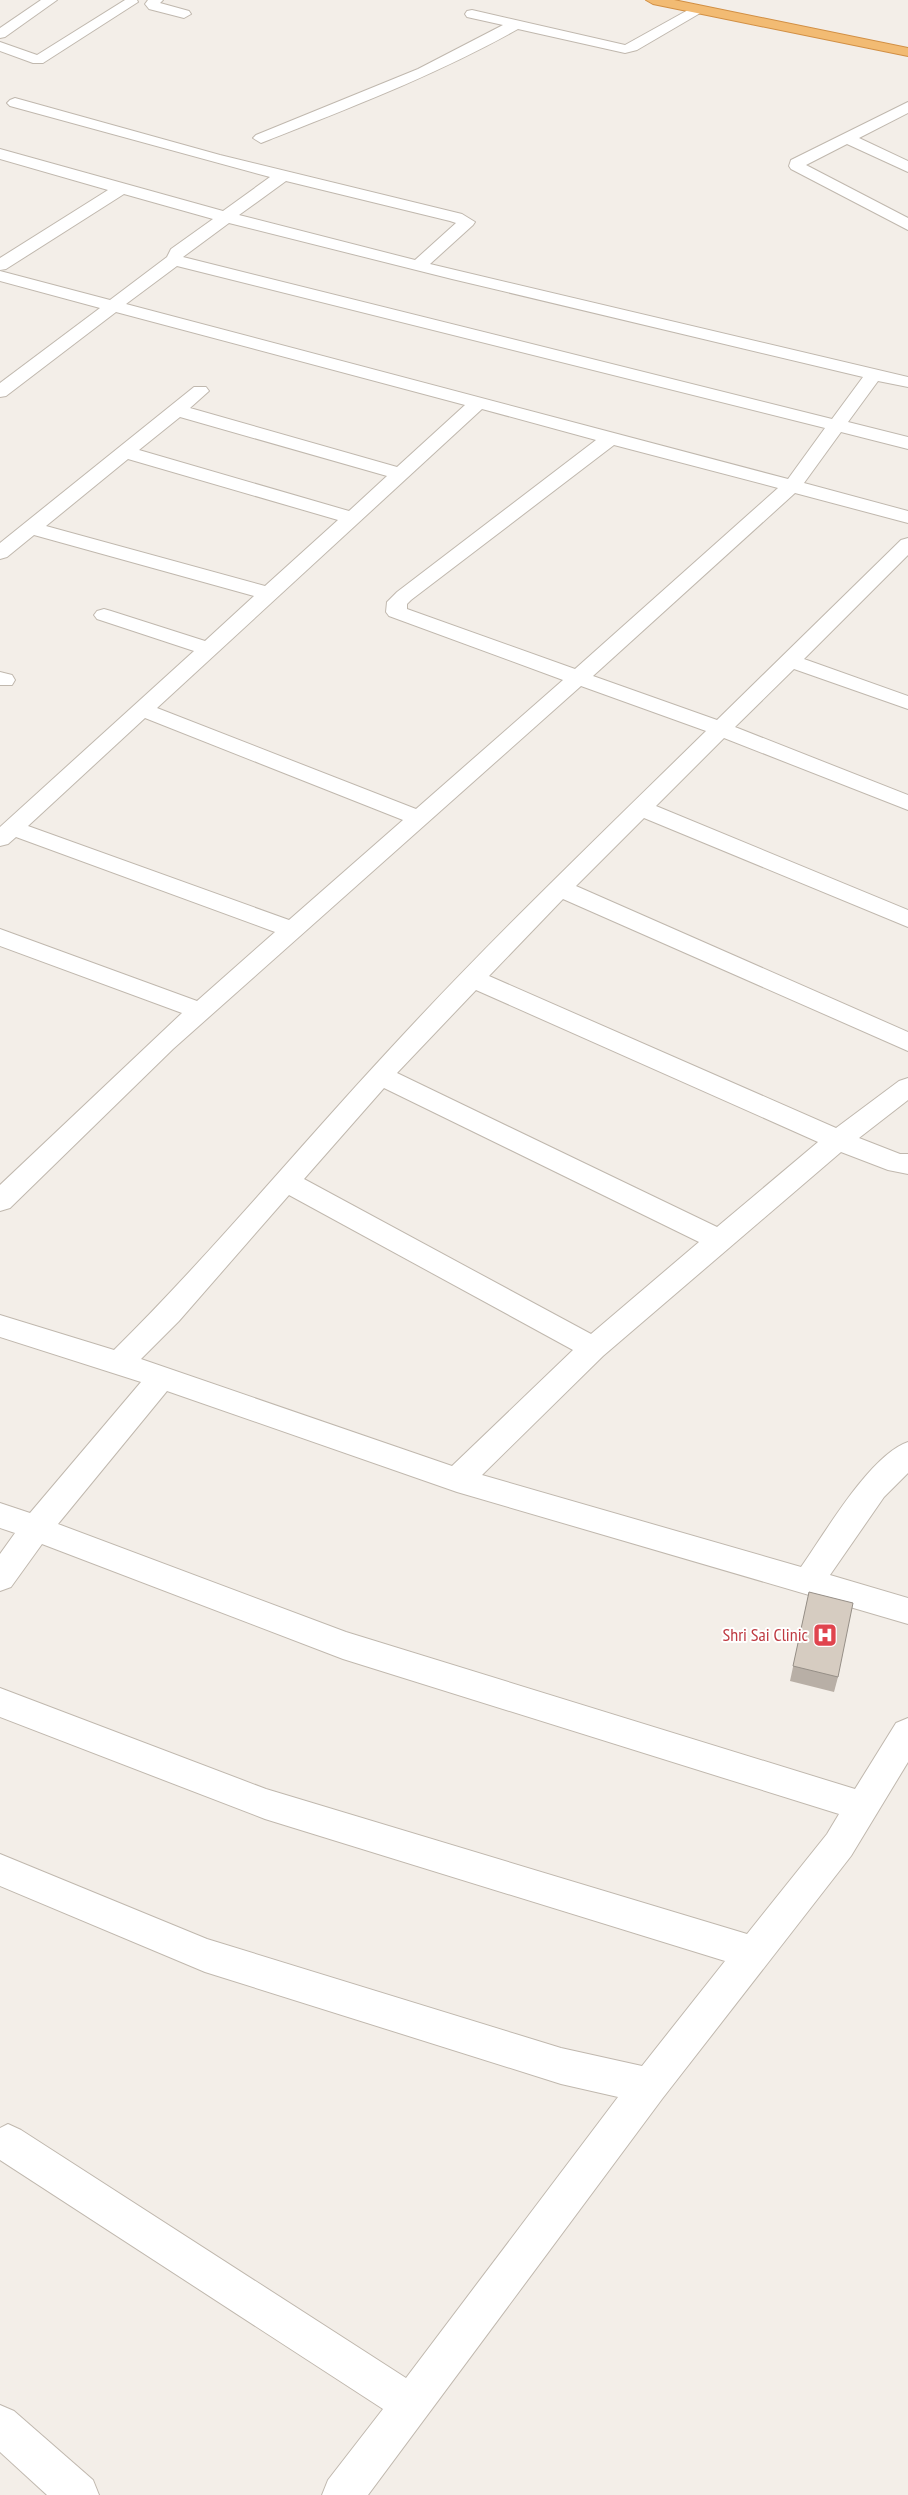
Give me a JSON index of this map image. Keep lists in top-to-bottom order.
{
  "places": {
    "hospital": ["Shri Sai Clinic"]
  }
}
